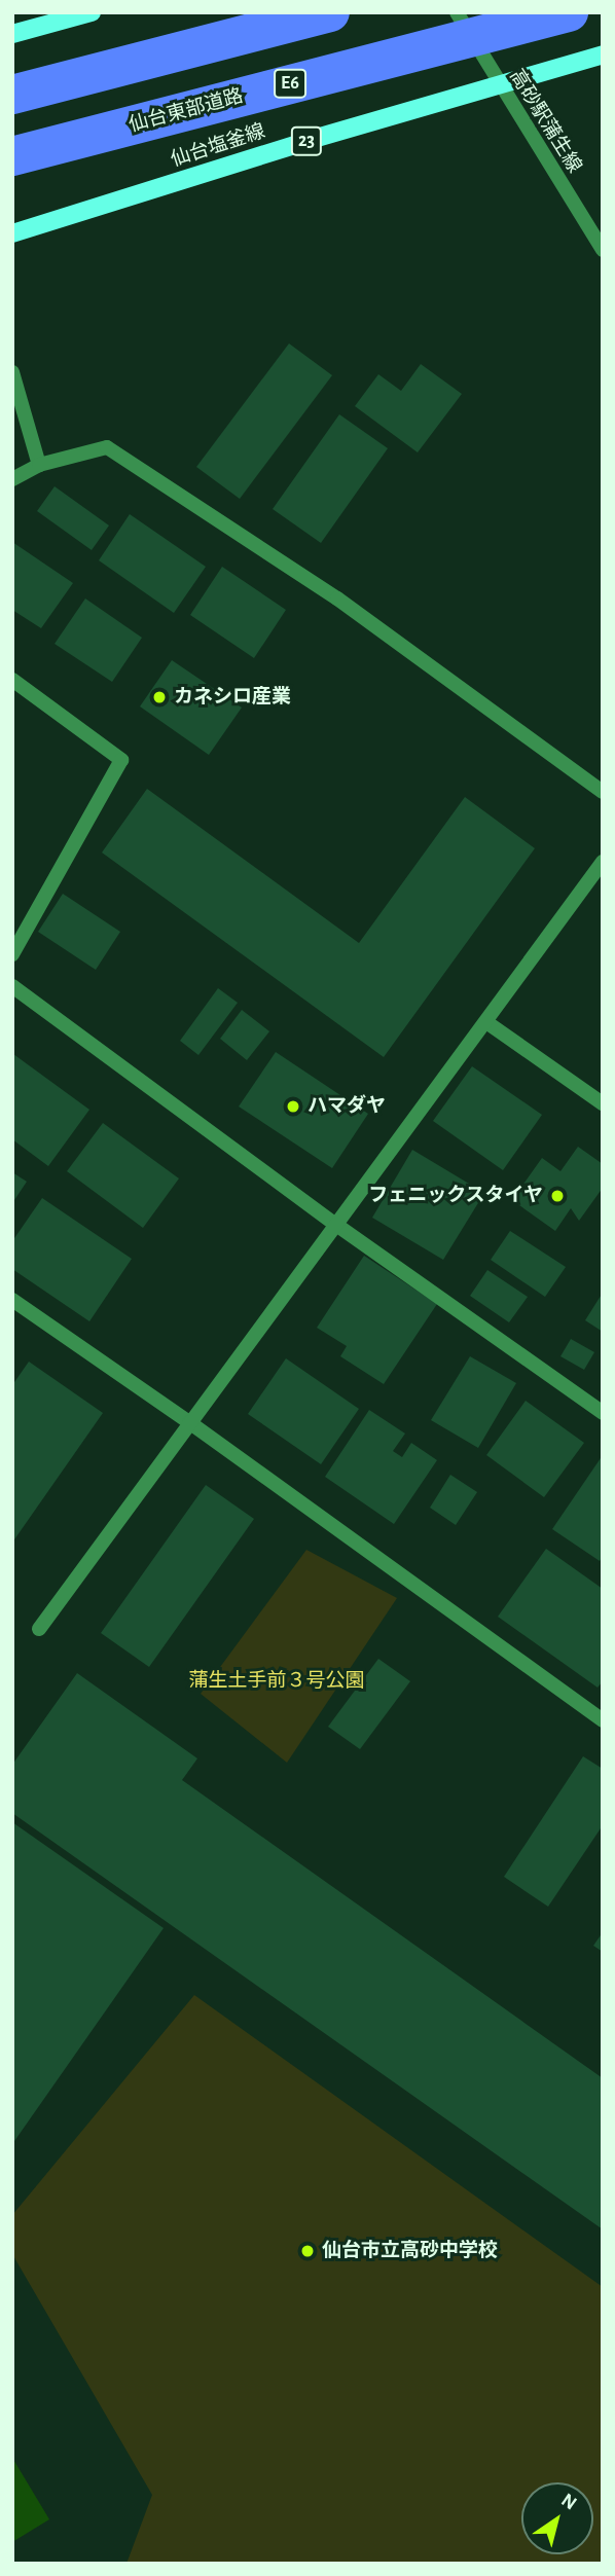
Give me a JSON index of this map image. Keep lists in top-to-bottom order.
{
  "streets": {
    "highway": ["E6", "仙台東部道路"],
    "main road": ["23", "仙台塩釜線"],
    "street": ["高砂駅蒲生線"]
  },
  "crossings": [
    ["高砂駅蒲生線", "仙台塩釜線"]
  ],
  "parks": ["蒲生土手前３号公園"],
  "places": [
    "カネシロ産業",
    "ハマダヤ",
    "フェニックスタイヤ",
    "仙台市立高砂中学校"
  ],
  "north": "top right"
}
